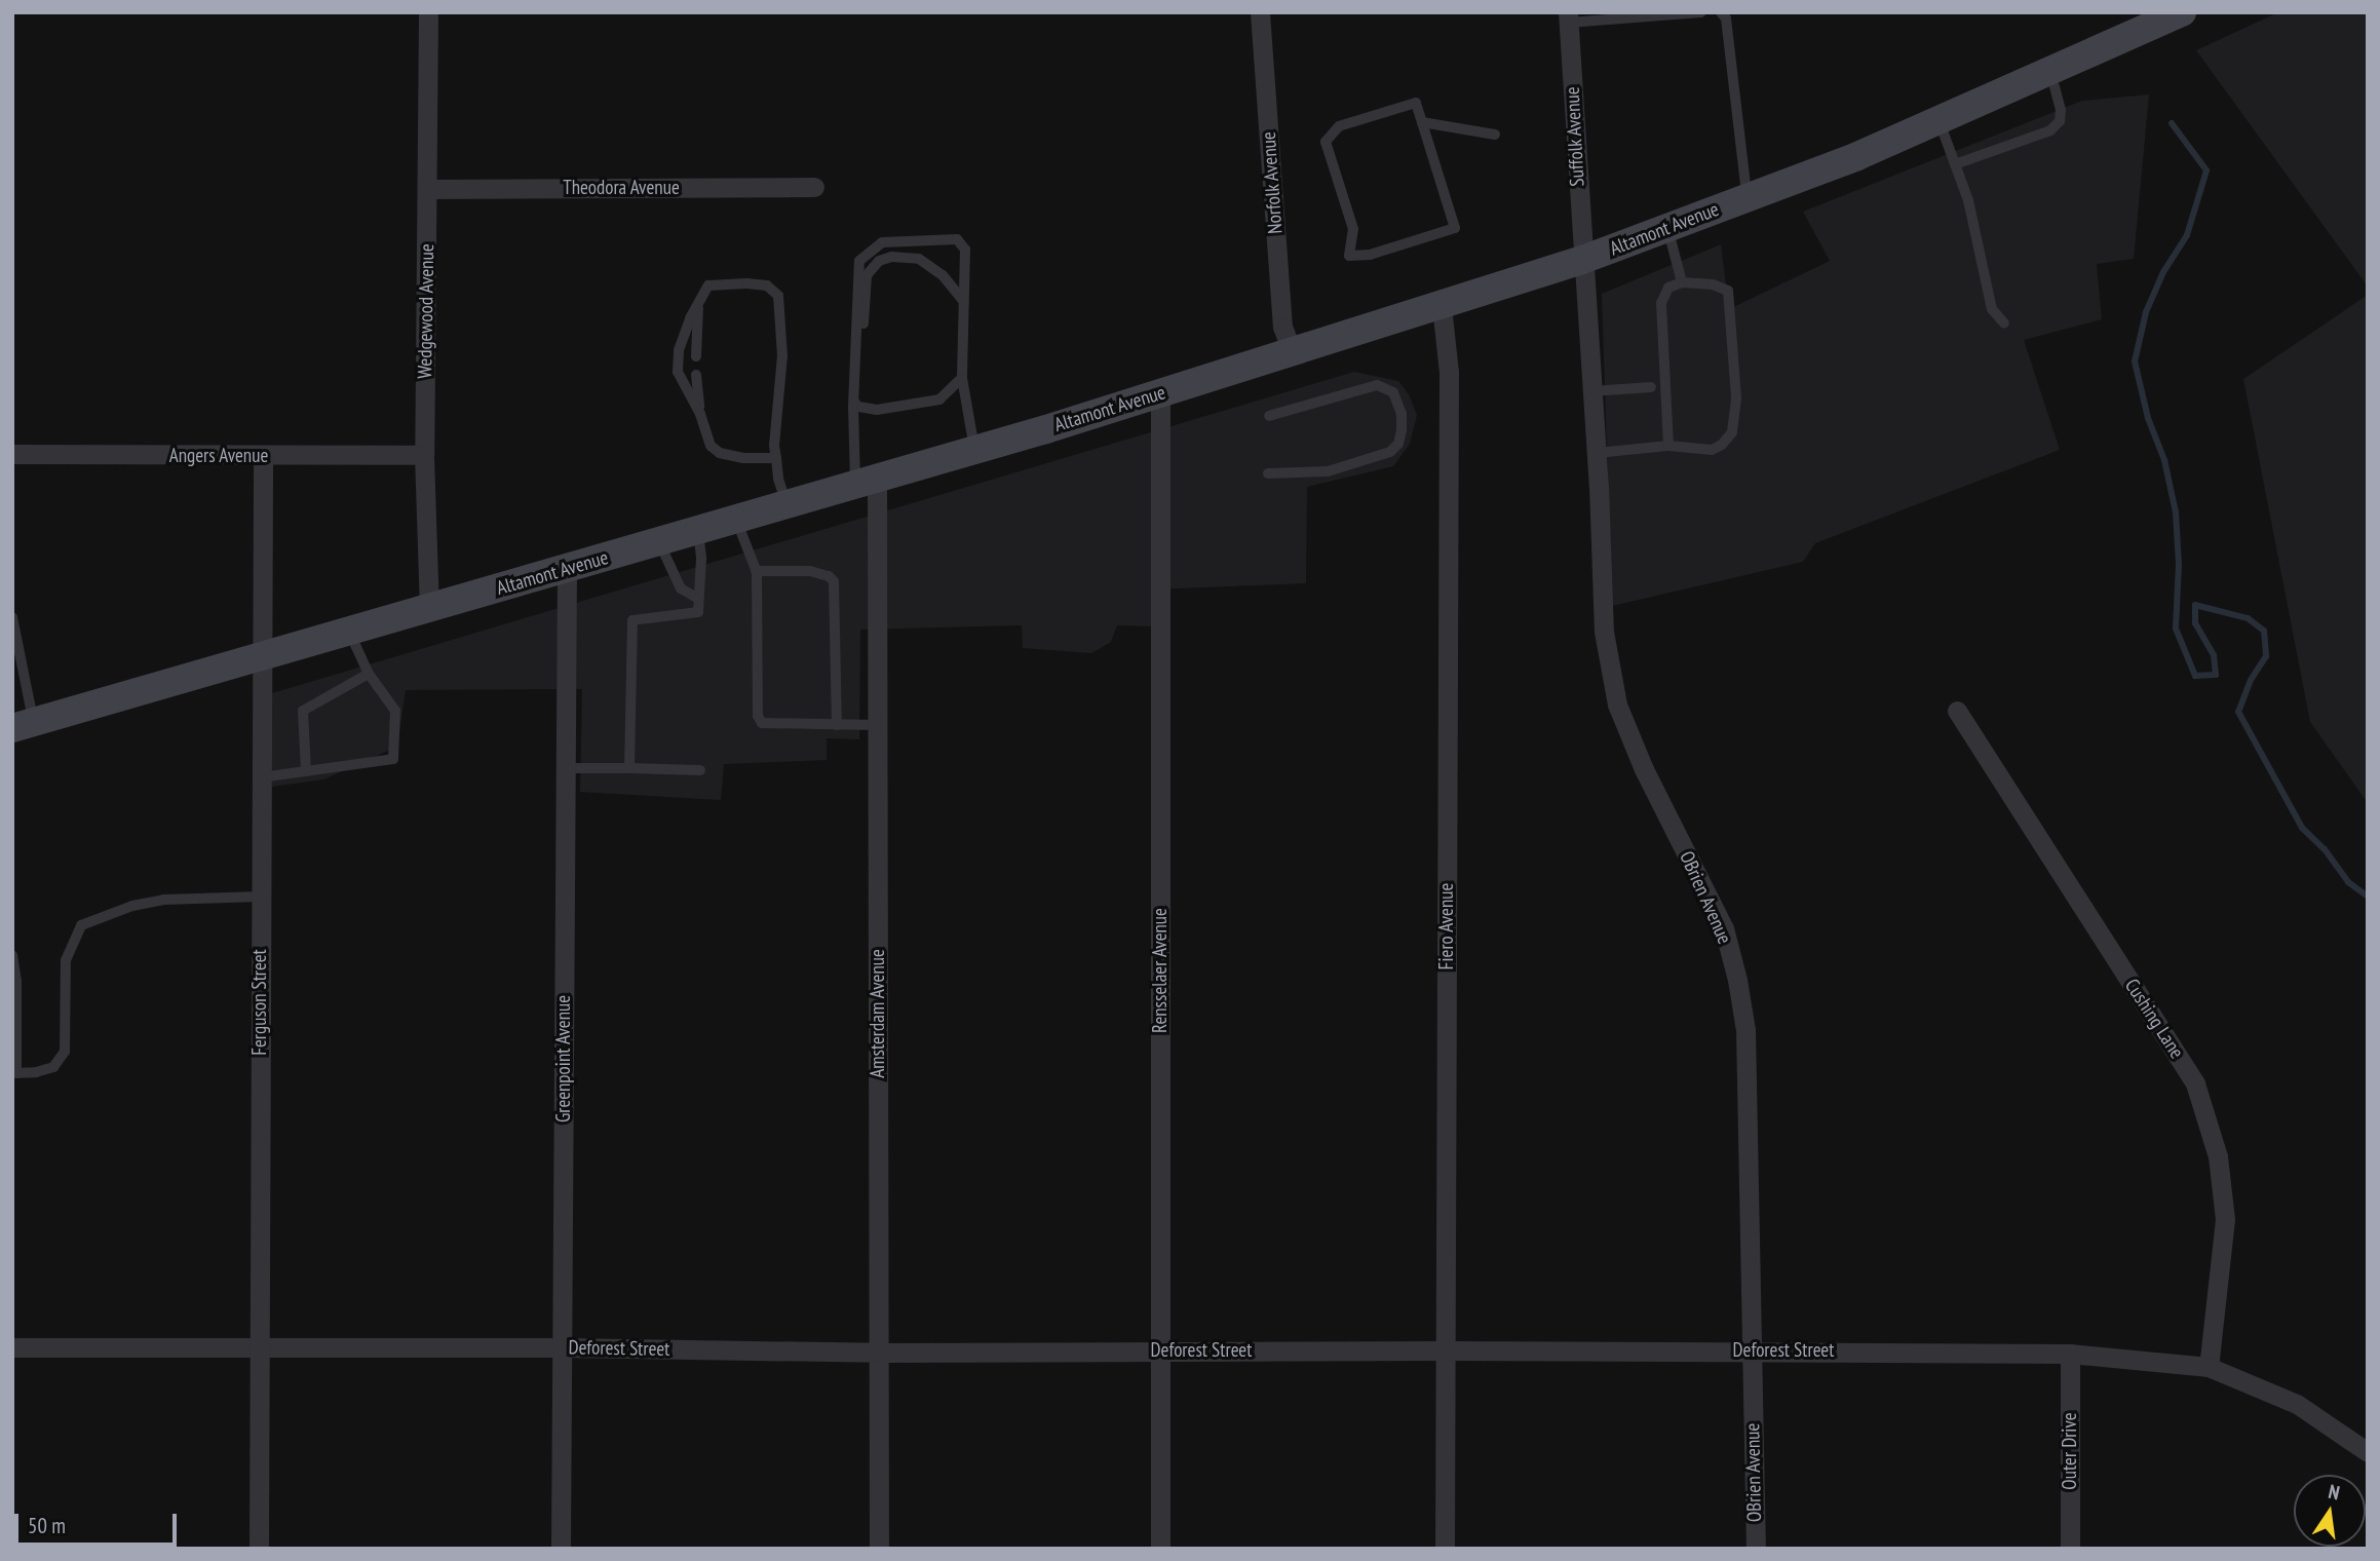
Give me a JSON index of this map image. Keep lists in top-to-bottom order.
{
  "streets": {
    "main road": ["Altamont Avenue"],
    "street": [
      "Suffolk Avenue",
      "Norfolk Avenue",
      "Theodora Avenue",
      "Wedgewood Avenue",
      "Angers Avenue",
      "OBrien Avenue",
      "Fiero Avenue",
      "Rensselaer Avenue",
      "Ferguson Street",
      "Amsterdam Avenue",
      "Cushing Lane",
      "Greenpoint Avenue",
      "Deforest Street",
      "Outer Drive"
    ]
  },
  "crossings": [
    ["Suffolk Avenue", "Altamont Avenue"],
    ["Suffolk Avenue", "OBrien Avenue"],
    ["Norfolk Avenue", "Altamont Avenue"],
    ["Theodora Avenue", "Wedgewood Avenue"],
    ["Altamont Avenue", "Wedgewood Avenue"],
    ["Altamont Avenue", "OBrien Avenue"],
    ["Altamont Avenue", "Fiero Avenue"],
    ["Altamont Avenue", "Rensselaer Avenue"],
    ["Altamont Avenue", "Ferguson Street"],
    ["Altamont Avenue", "Amsterdam Avenue"],
    ["Altamont Avenue", "Greenpoint Avenue"],
    ["Wedgewood Avenue", "Angers Avenue"],
    ["Angers Avenue", "Ferguson Street"],
    ["OBrien Avenue", "Deforest Street"],
    ["Fiero Avenue", "Deforest Street"],
    ["Rensselaer Avenue", "Deforest Street"],
    ["Ferguson Street", "Deforest Street"],
    ["Amsterdam Avenue", "Deforest Street"],
    ["Cushing Lane", "Deforest Street"],
    ["Greenpoint Avenue", "Deforest Street"],
    ["Deforest Street", "Outer Drive"]
  ],
  "scale_bar": "50 m",
  "north": "top"
}
